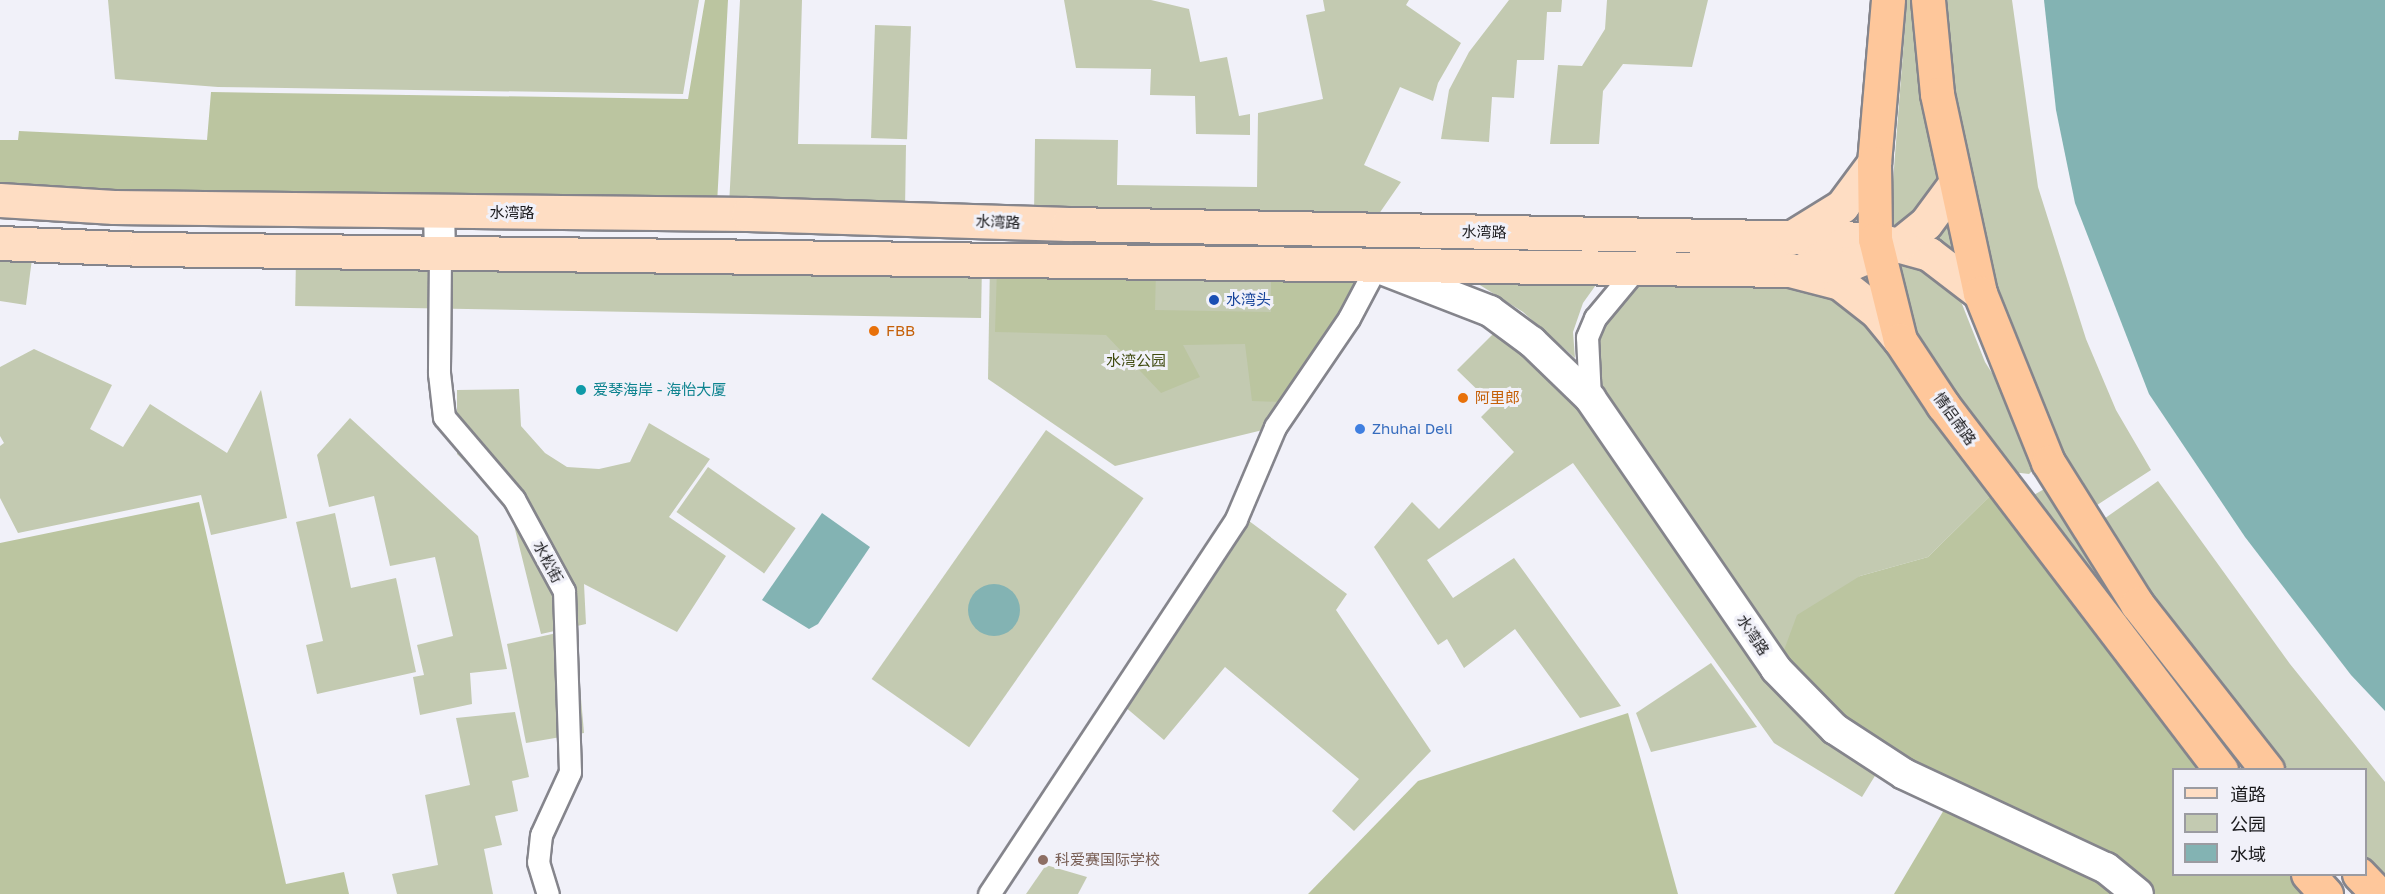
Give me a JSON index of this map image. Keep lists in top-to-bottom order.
{
  "streets": {
    "highway": ["情侣南路"],
    "main road": ["水湾路"],
    "street": ["水松街"]
  },
  "crossings": [
    ["水湾路", "情侣南路"],
    ["水湾路", "水松街"]
  ],
  "parks": ["水湾公园"],
  "places": [
    "水湾头",
    "FBB",
    "爱琴海岸 - 海怡大厦",
    "阿里郎",
    "Zhuhai Deli",
    "科爱赛国际学校"
  ],
  "legend": ["道路", "公园", "水域"]
}
